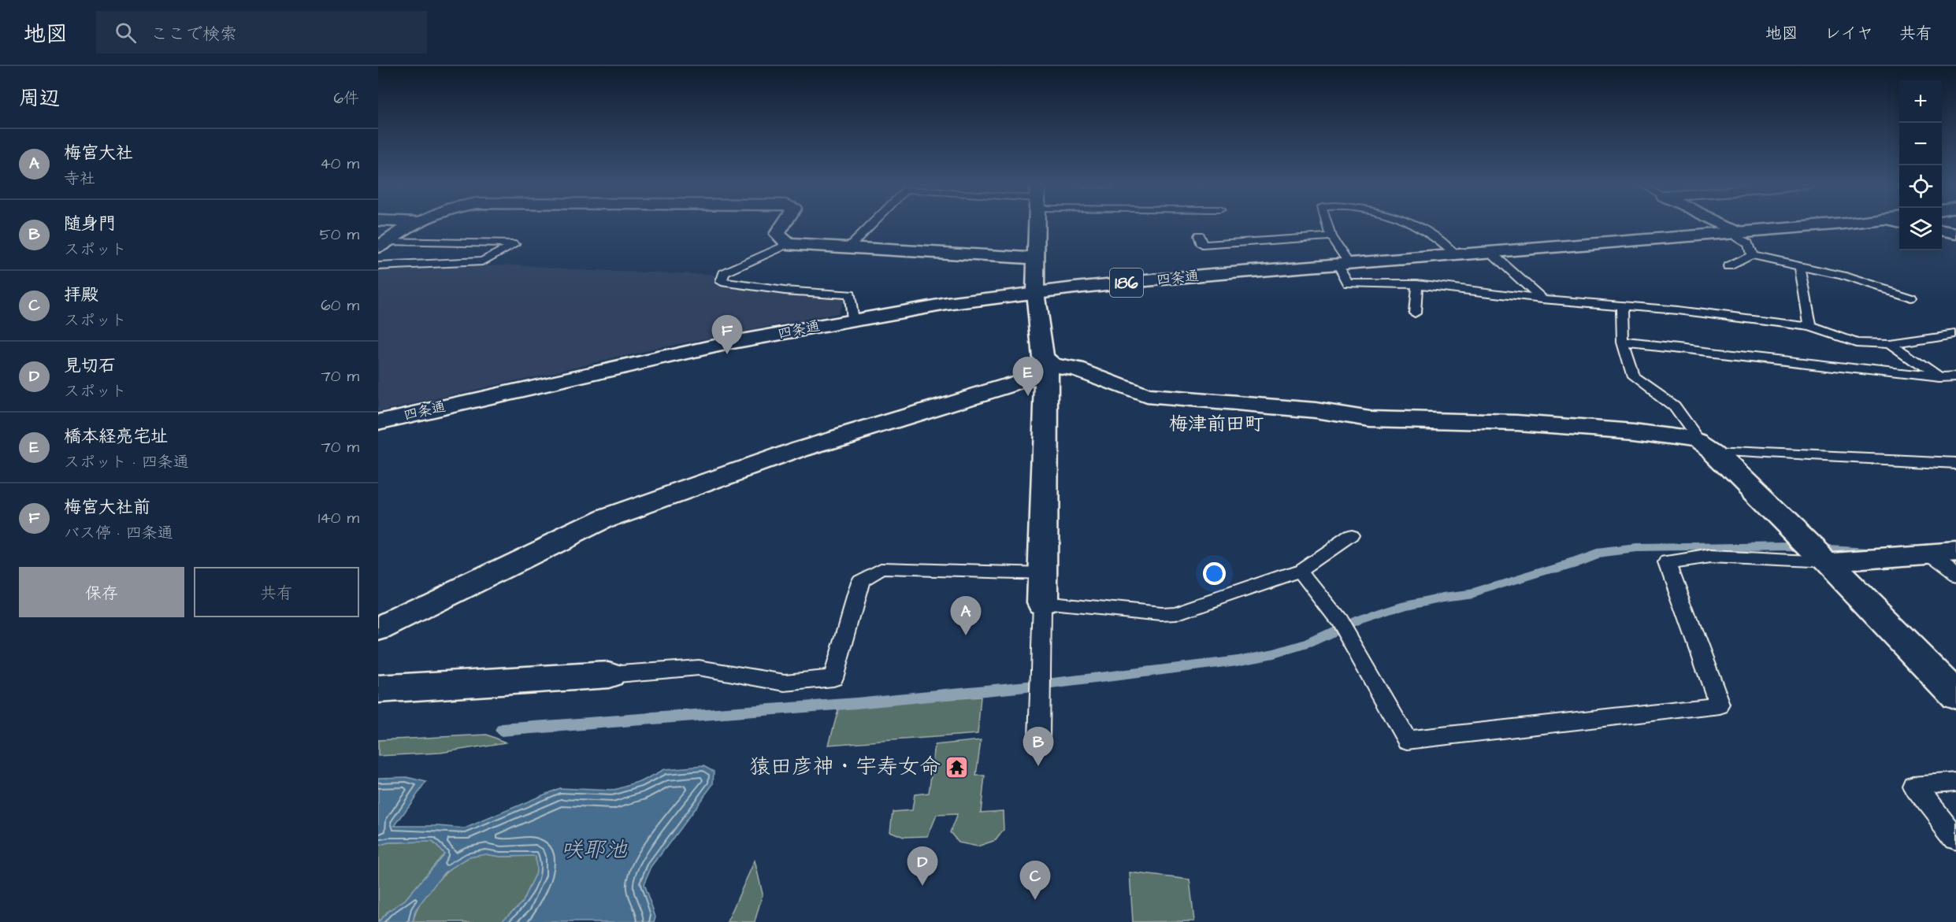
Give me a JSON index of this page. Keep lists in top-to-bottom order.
{
  "streets": {
    "street": ["四条通", "186"]
  },
  "districts": ["梅津前田町"],
  "water": ["咲耶池"],
  "places": {
    "temple": ["猿田彦神・宇寿女命"]
  },
  "page": {
    "header": "地図",
    "search": "ここで検索",
    "nav": ["地図", "レイヤ", "共有"],
    "heading": ["周辺", "6件"],
    "map_buttons": ["+", "−"],
    "list": [
      {
        "mark": "A",
        "name": "梅宮大社",
        "note": "寺社",
        "value": "40 m"
      },
      {
        "mark": "B",
        "name": "随身門",
        "note": "スポット",
        "value": "50 m"
      },
      {
        "mark": "C",
        "name": "拝殿",
        "note": "スポット",
        "value": "60 m"
      },
      {
        "mark": "D",
        "name": "見切石",
        "note": "スポット",
        "value": "70 m"
      },
      {
        "mark": "E",
        "name": "橋本経亮宅址",
        "note": "スポット · 四条通",
        "value": "70 m"
      },
      {
        "mark": "F",
        "name": "梅宮大社前",
        "note": "バス停 · 四条通",
        "value": "140 m"
      }
    ],
    "pins": [
      "F",
      "E",
      "A",
      "B",
      "D",
      "C"
    ],
    "buttons": ["保存", "共有"]
  }
}
